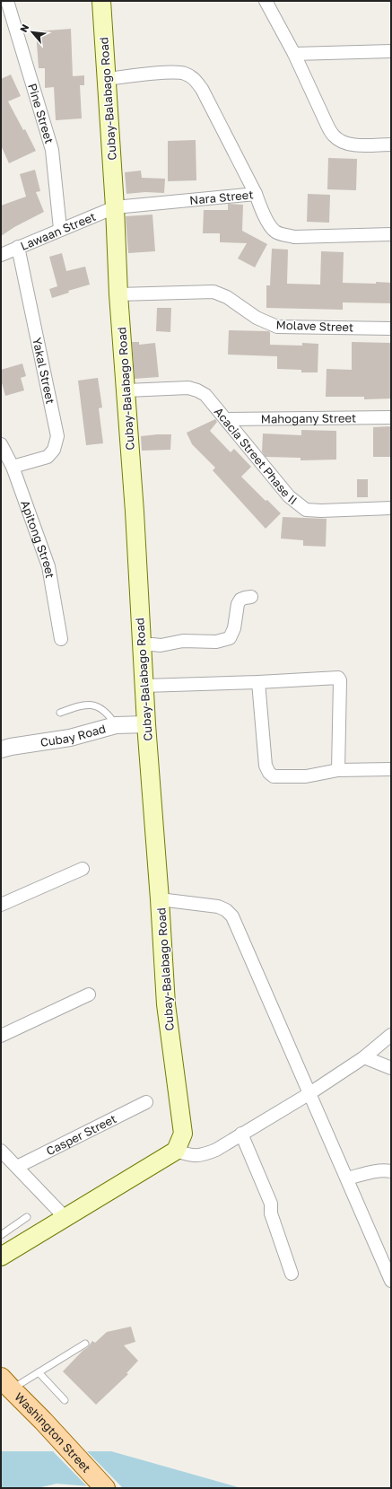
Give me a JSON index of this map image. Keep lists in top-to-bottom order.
{
  "streets": {
    "main road": ["Cubay-Balabago Road", "Washington Street"],
    "street": [
      "Pine Street",
      "Nara Street",
      "Lawaan Street",
      "Molave Street",
      "Yakal Street",
      "Mahogany Street",
      "Acacia Street Phase II",
      "Apitong Street",
      "Cubay Road",
      "Casper Street"
    ]
  },
  "crossings": [
    ["Cubay-Balabago Road", "Nara Street"],
    ["Cubay-Balabago Road", "Lawaan Street"],
    ["Cubay-Balabago Road", "Molave Street"],
    ["Cubay-Balabago Road", "Acacia Street Phase II"],
    ["Cubay-Balabago Road", "Cubay Road"],
    ["Pine Street", "Lawaan Street"],
    ["Nara Street", "Lawaan Street"],
    ["Lawaan Street", "Yakal Street"],
    ["Yakal Street", "Apitong Street"],
    ["Mahogany Street", "Acacia Street Phase II"]
  ],
  "north": "top left"
}
